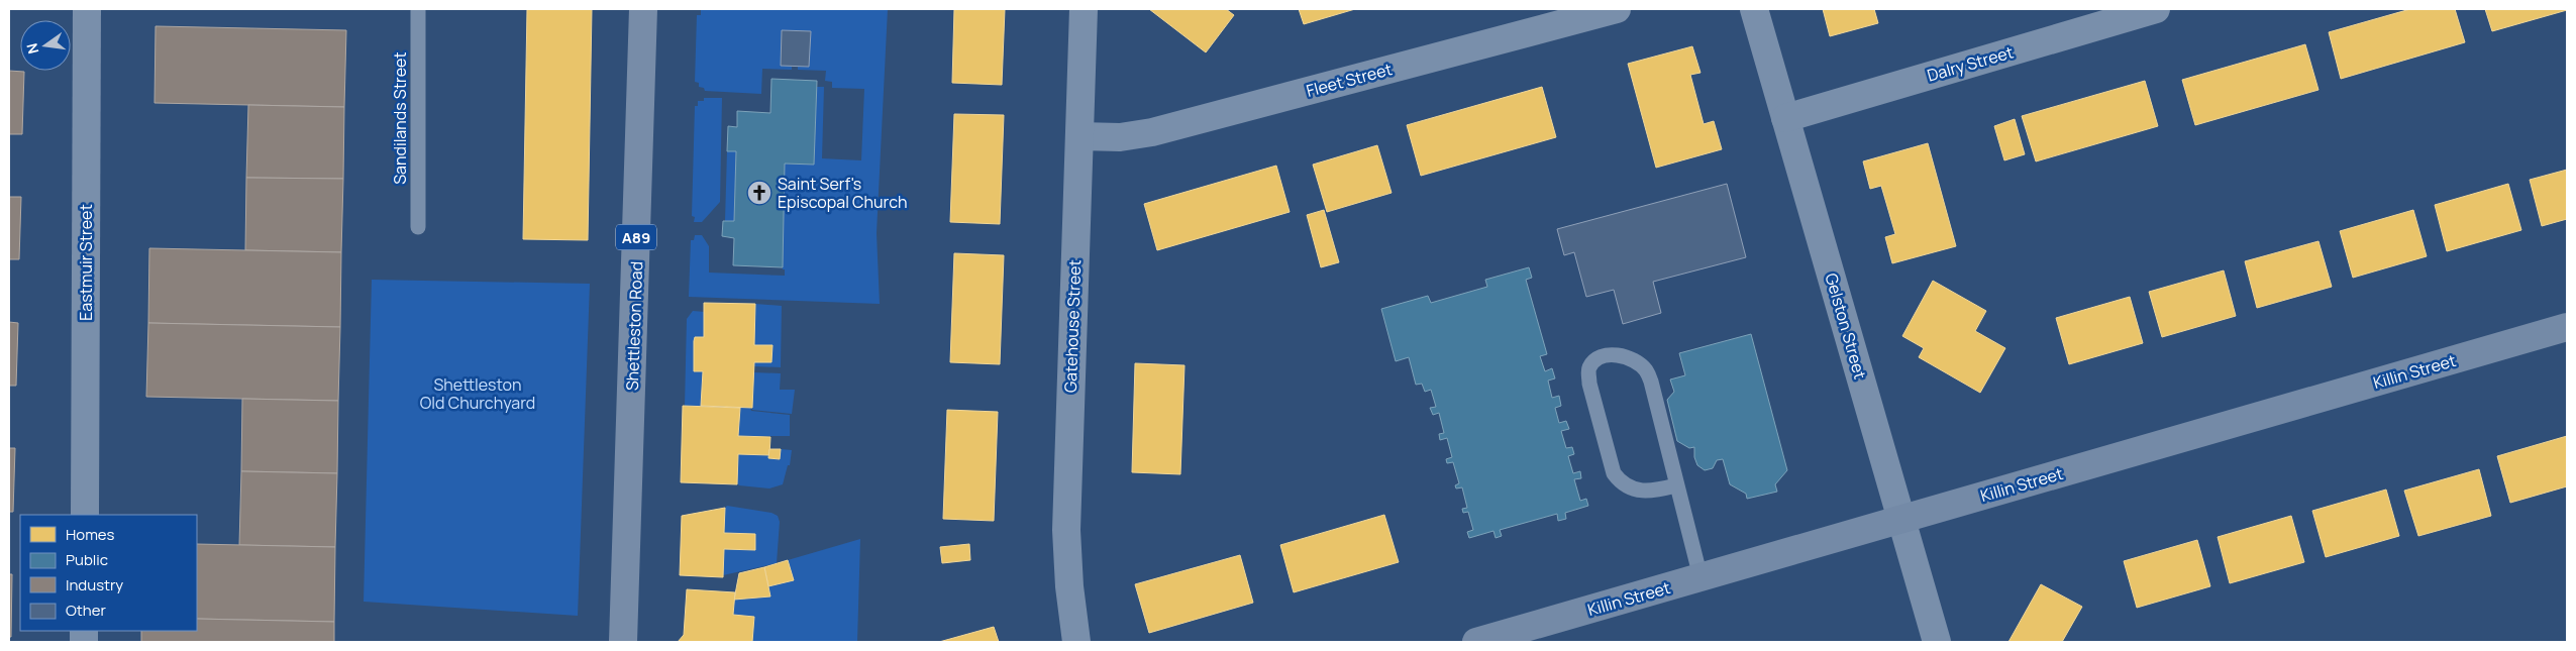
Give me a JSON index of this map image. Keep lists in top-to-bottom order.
{
  "streets": {
    "main road": ["A89", "Shettleston Road", "Killin Street"],
    "street": [
      "Dalry Street",
      "Fleet Street",
      "Eastmuir Street",
      "Gatehouse Street",
      "Gelston Street"
    ],
    "lane": ["Sandilands Street"]
  },
  "crossings": [
    ["Dalry Street", "Gelston Street"],
    ["Fleet Street", "Gatehouse Street"],
    ["Gelston Street", "Killin Street"]
  ],
  "parks": ["Shettleston Old Churchyard"],
  "places": {
    "church": ["Saint Serf's Episcopal Church"]
  },
  "legend": [
    "Homes",
    "Public",
    "Industry",
    "Other"
  ],
  "north": "left"
}
